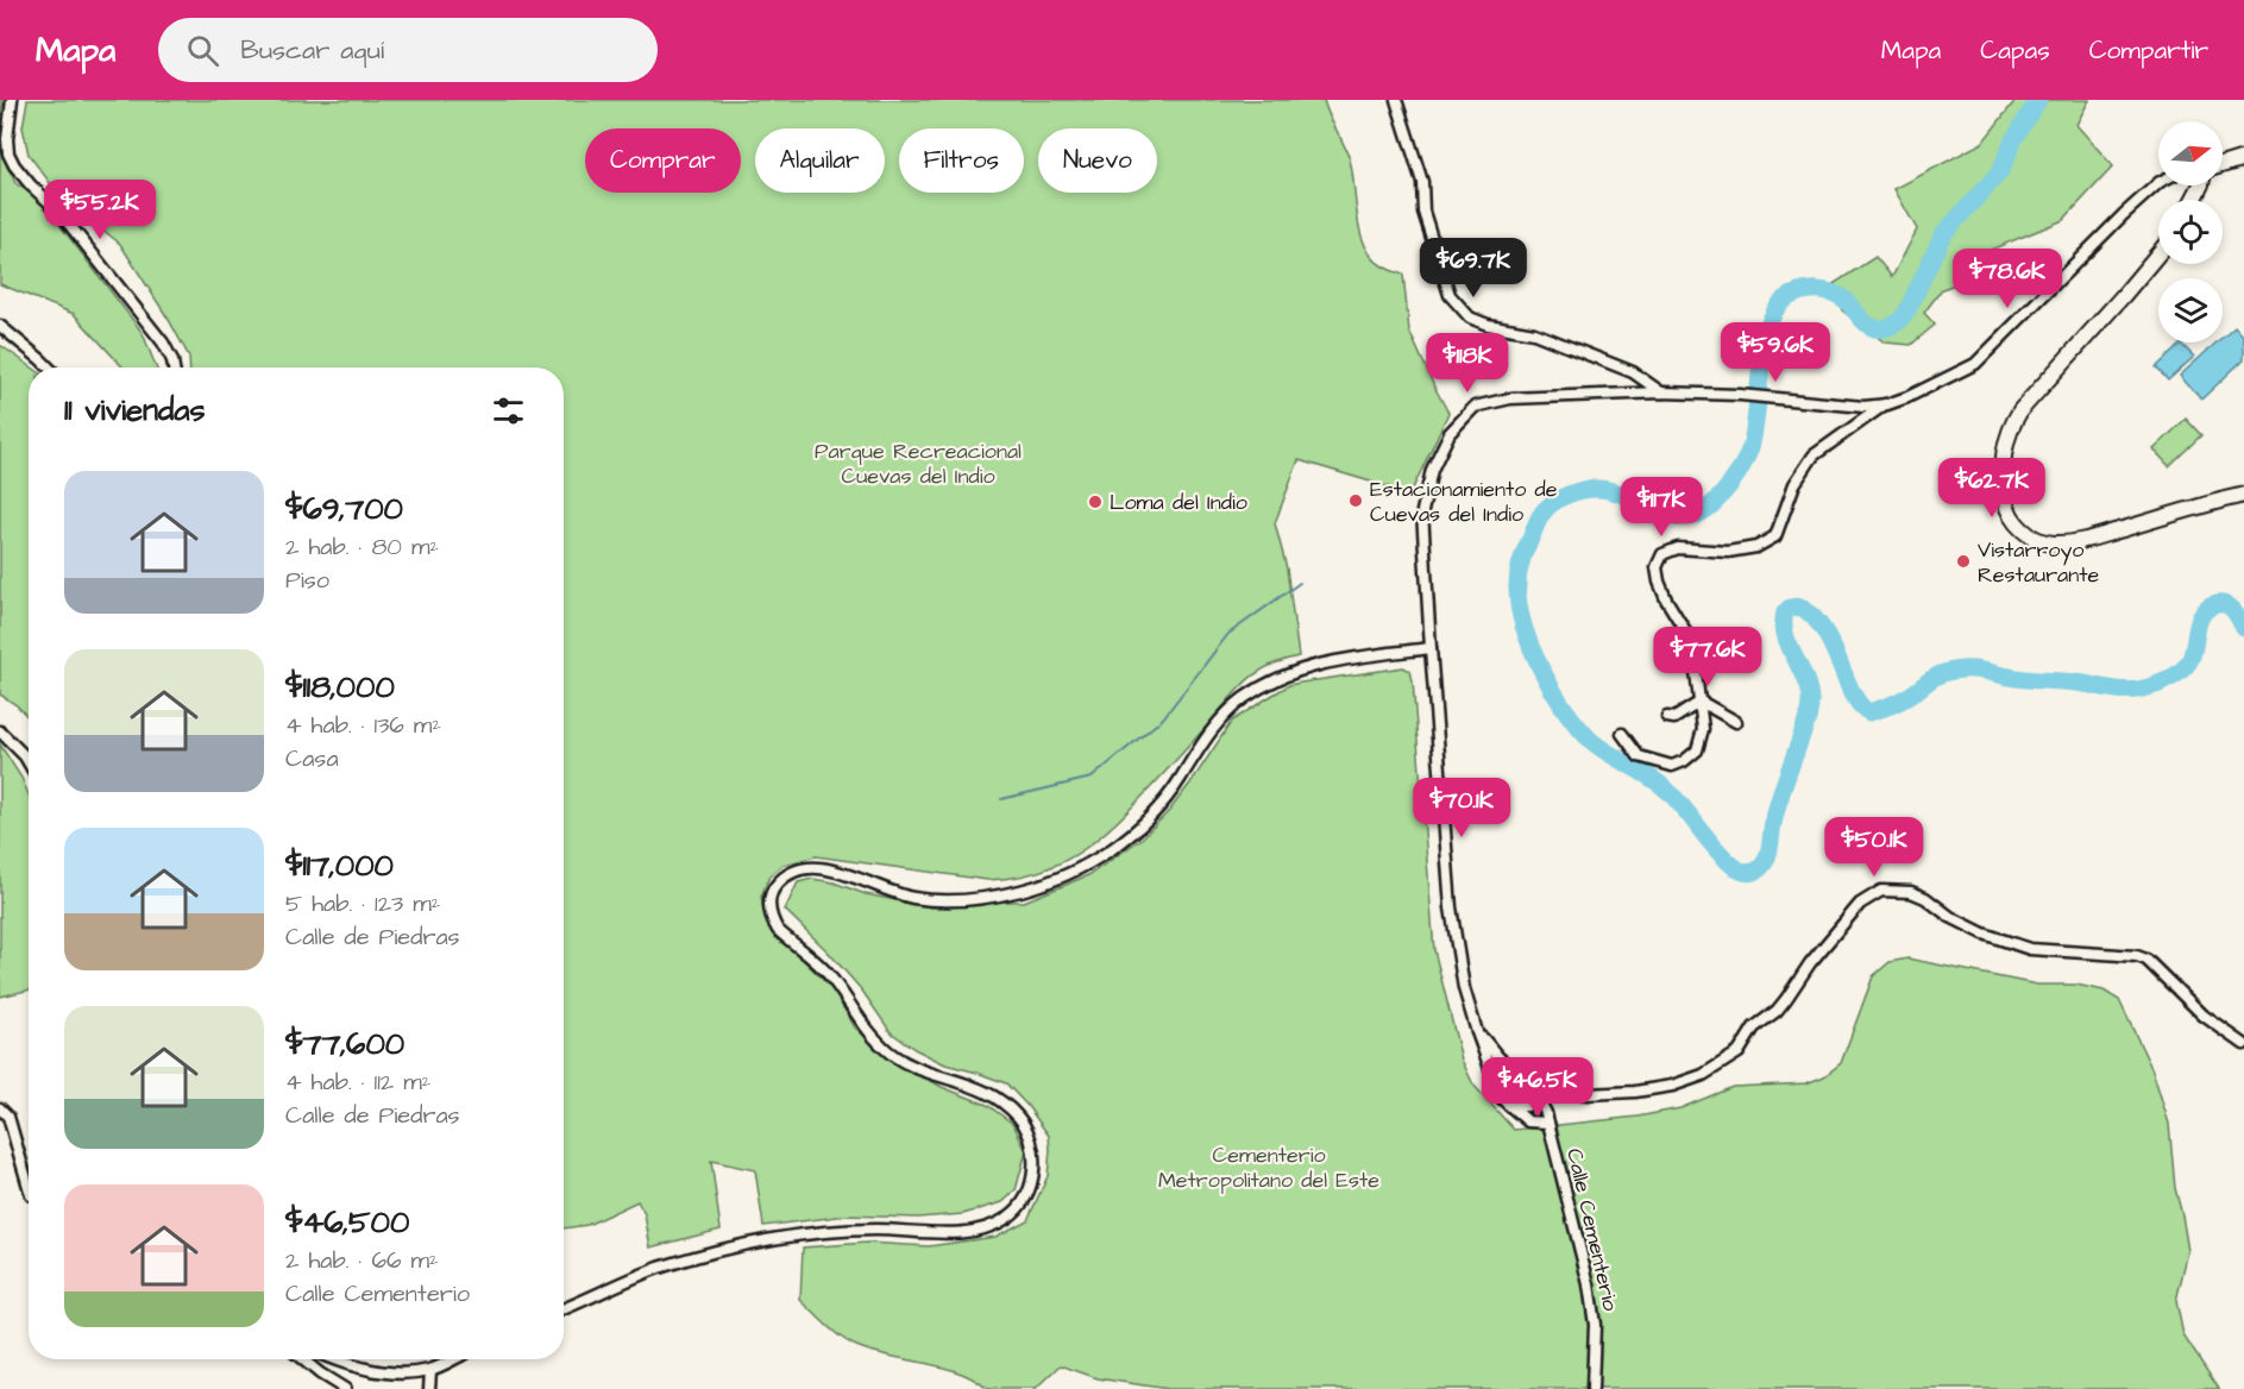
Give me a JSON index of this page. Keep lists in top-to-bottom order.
{
  "streets": {
    "street": ["Calle Cementerio"]
  },
  "parks": ["Parque Recreacional Cuevas del Indio", "Cementerio Metropolitano del Este"],
  "places": ["Estacionamiento de Cuevas del Indio", "Loma del Indio", "Vistarroyo Restaurante"],
  "north": "right",
  "page": {
    "header": "Mapa",
    "search": "Buscar aquí",
    "nav": ["Mapa", "Capas", "Compartir"],
    "chip": [
      "Comprar",
      "Alquilar",
      "Filtros",
      "Nuevo"
    ],
    "price": [
      "$55.2K",
      "$69.7K",
      "$78.6K",
      "$59.6K",
      "$118K",
      "$62.7K",
      "$117K",
      "$77.6K",
      "$70.1K",
      "$50.1K",
      "$46.5K"
    ],
    "heading": "11 viviendas",
    "list": [
      {
        "name": "$69,700",
        "note": "2 hab. · 80 m² · Piso"
      },
      {
        "name": "$118,000",
        "note": "4 hab. · 136 m² · Casa"
      },
      {
        "name": "$117,000",
        "note": "5 hab. · 123 m² · Calle de Piedras"
      },
      {
        "name": "$77,600",
        "note": "4 hab. · 112 m² · Calle de Piedras"
      },
      {
        "name": "$46,500",
        "note": "2 hab. · 66 m² · Calle Cementerio"
      }
    ]
  }
}
